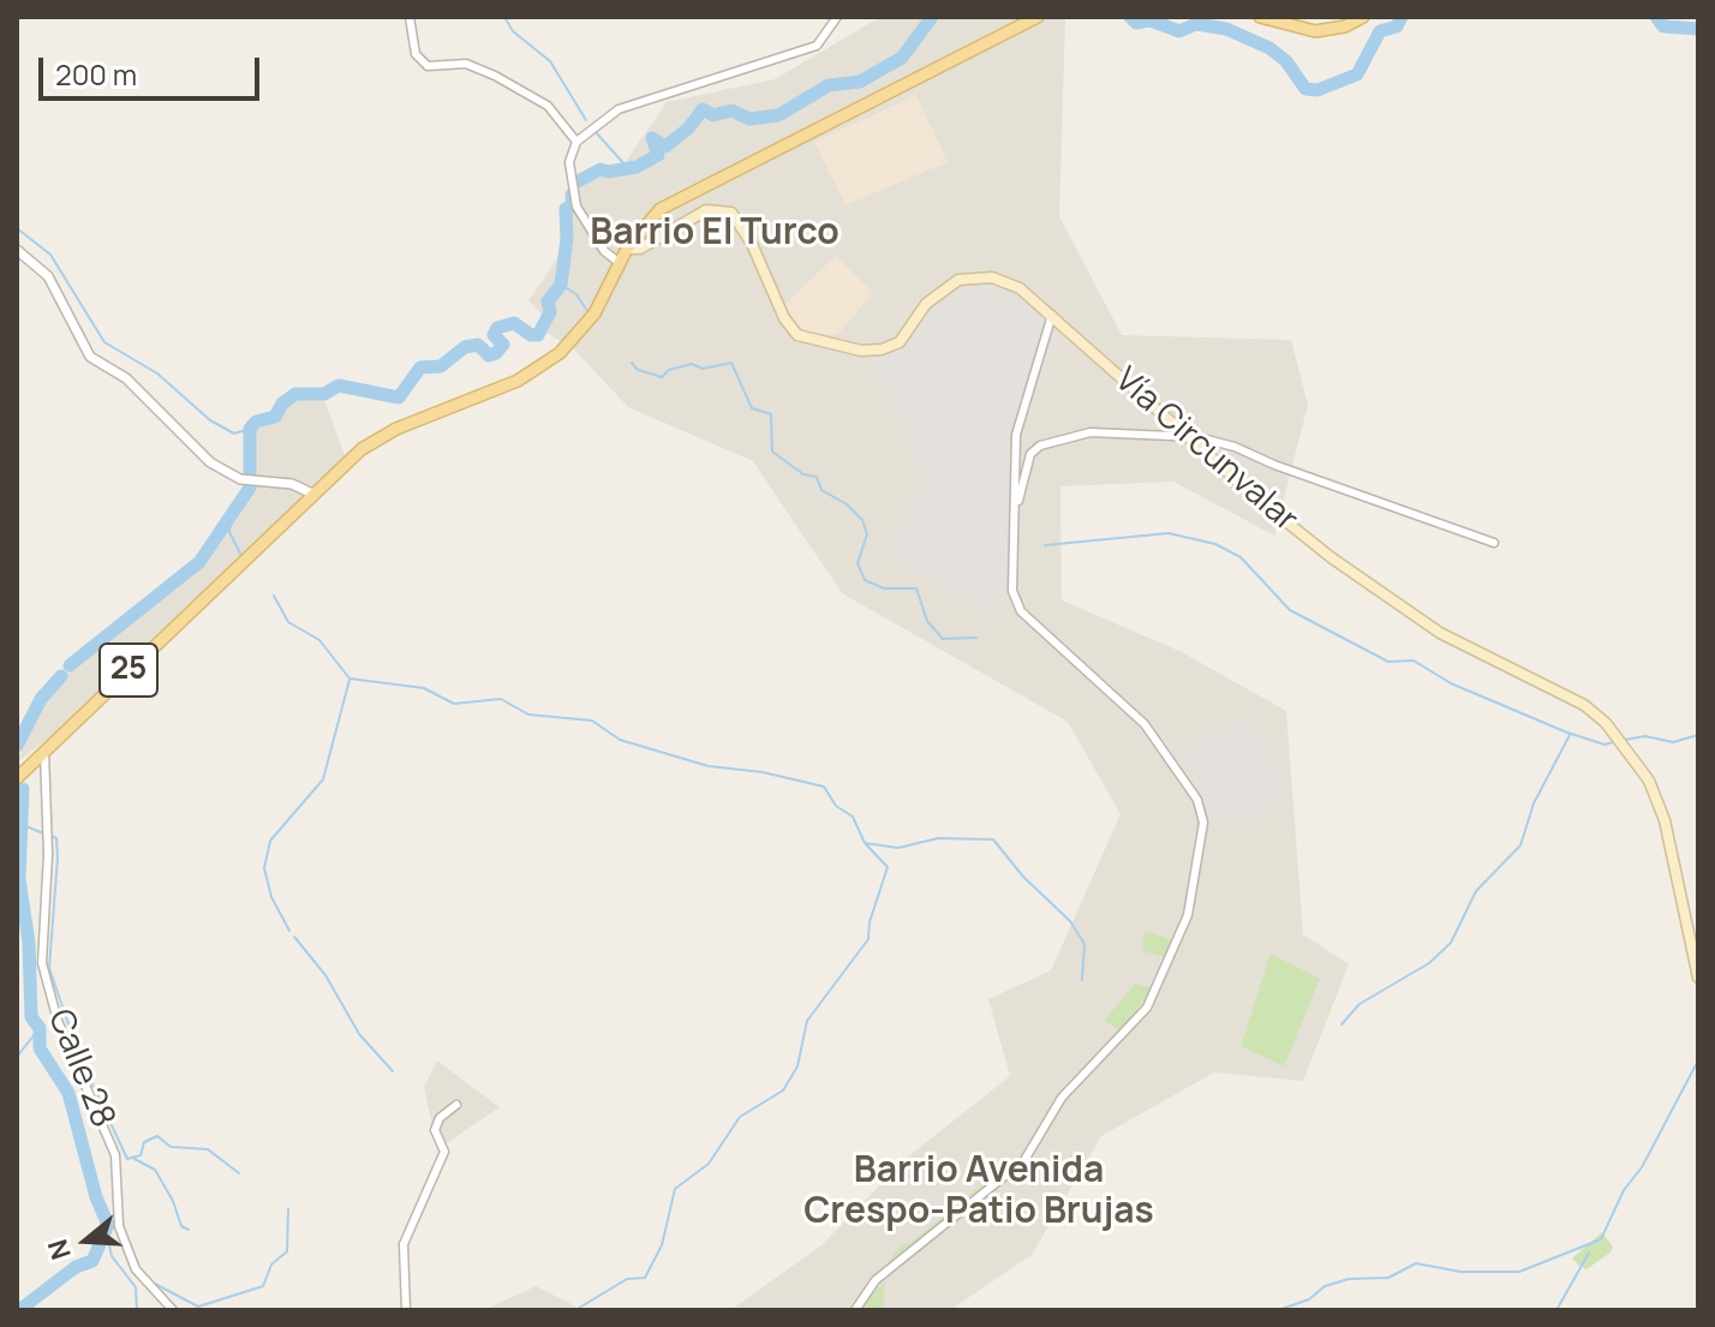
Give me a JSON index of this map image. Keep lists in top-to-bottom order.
{
  "streets": {
    "main road": ["Vía Circunvalar", "25"],
    "street": ["Calle 28"]
  },
  "crossings": [
    ["Vía Circunvalar", "25"],
    ["25", "Calle 28"]
  ],
  "districts": ["Barrio El Turco", "Barrio Avenida Crespo-Patio Brujas"],
  "scale_bar": "200 m",
  "north": "left"
}
